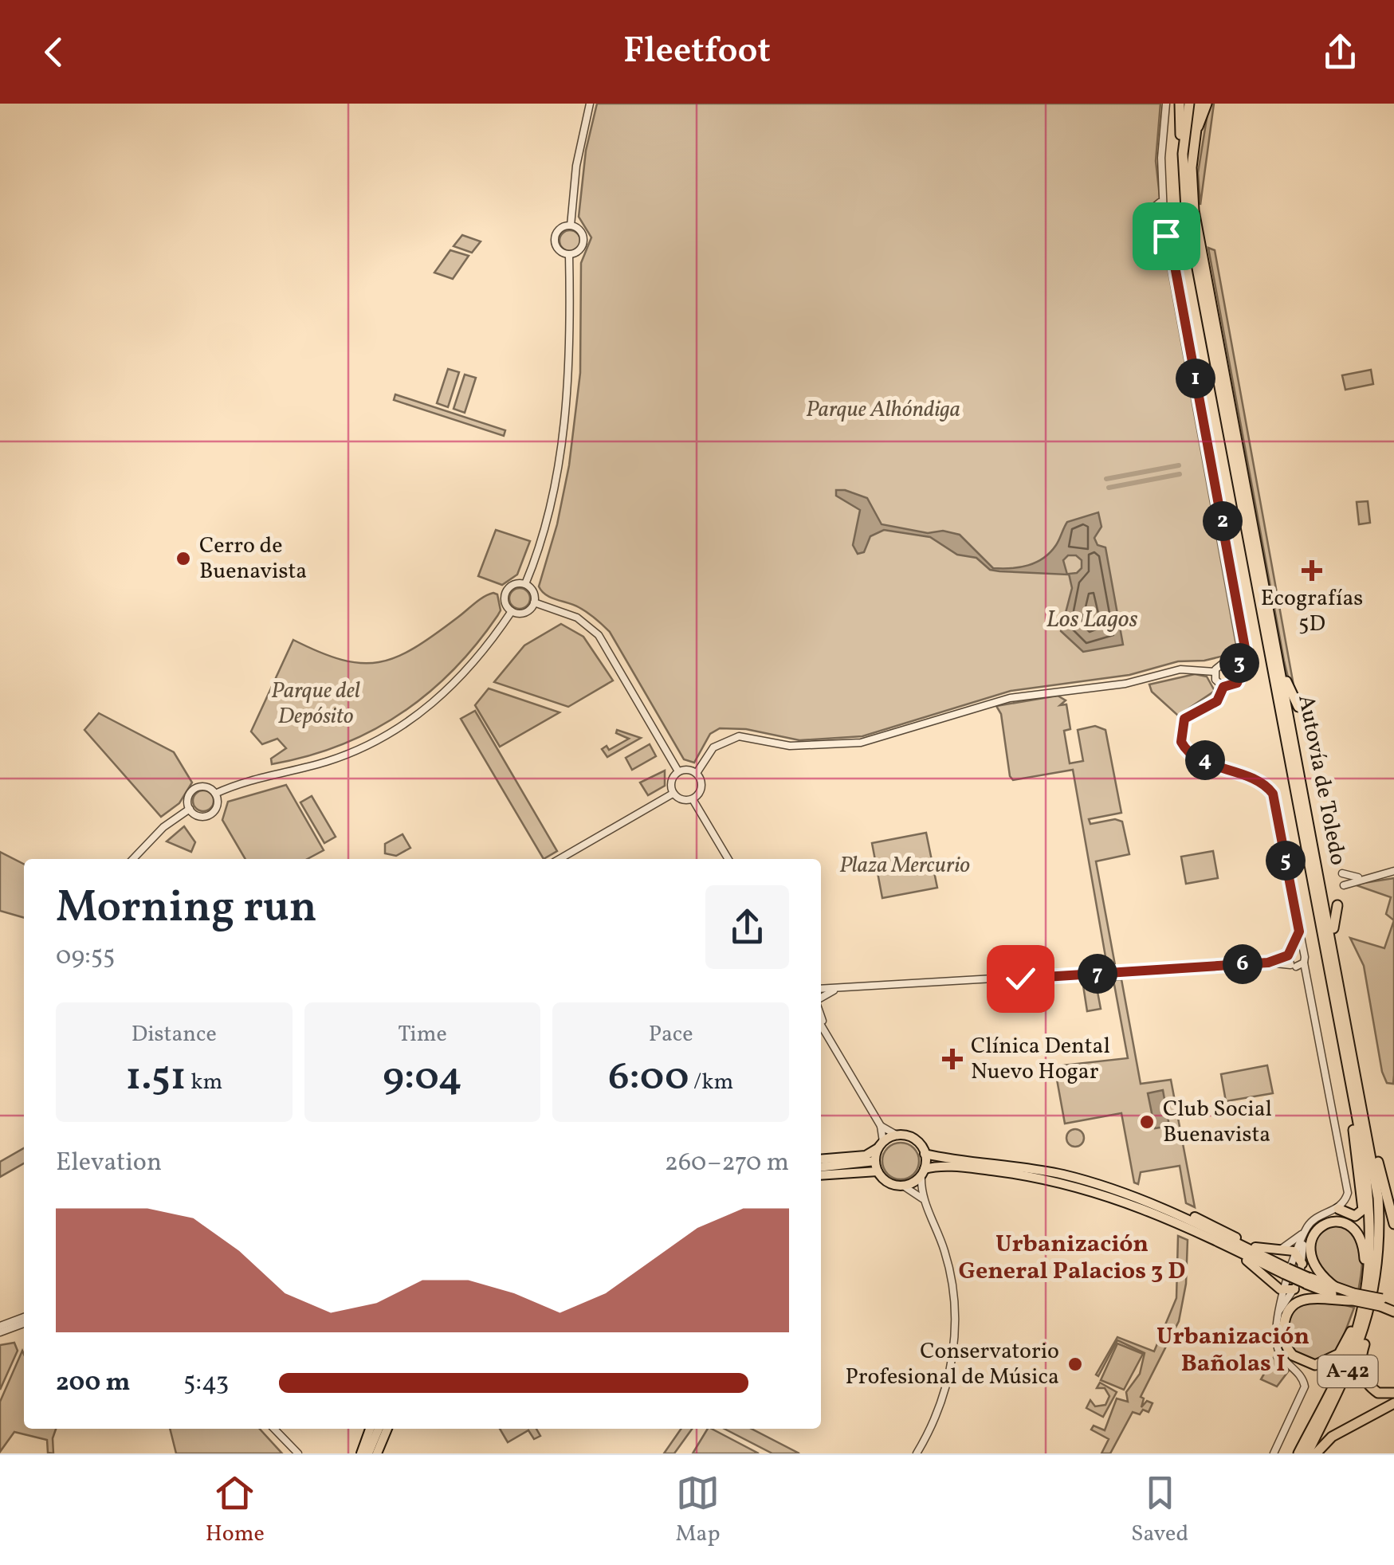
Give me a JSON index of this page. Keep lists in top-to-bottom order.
{
  "streets": {
    "highway": ["Autovía de Toledo", "A-42"]
  },
  "districts": ["Urbanización General Palacios 3 D", "Urbanización Bañolas I"],
  "water": ["Los Lagos"],
  "parks": ["Parque Alhóndiga", "Parque del Depósito", "Plaza Mercurio"],
  "places": {
    "other": ["Cerro de Buenavista", "Club Social Buenavista", "Conservatorio Profesional de Música"],
    "health": ["Ecografías 5D", "Clínica Dental Nuevo Hogar"]
  },
  "page": {
    "header": "Fleetfoot",
    "pins": [
      "1",
      "2",
      "3",
      "4",
      "5",
      "6",
      "7"
    ],
    "heading": ["Morning run", "09:55"],
    "stats": [
      ["Distance", "1.51 km"],
      ["Time", "9:04"],
      ["Pace", "6:00 /km"]
    ],
    "chart": ["Elevation", "260–270 m"],
    "list": [
      {
        "name": "200 m",
        "note": "5:43"
      }
    ],
    "tabs": ["Home", "Map", "Saved"]
  }
}
